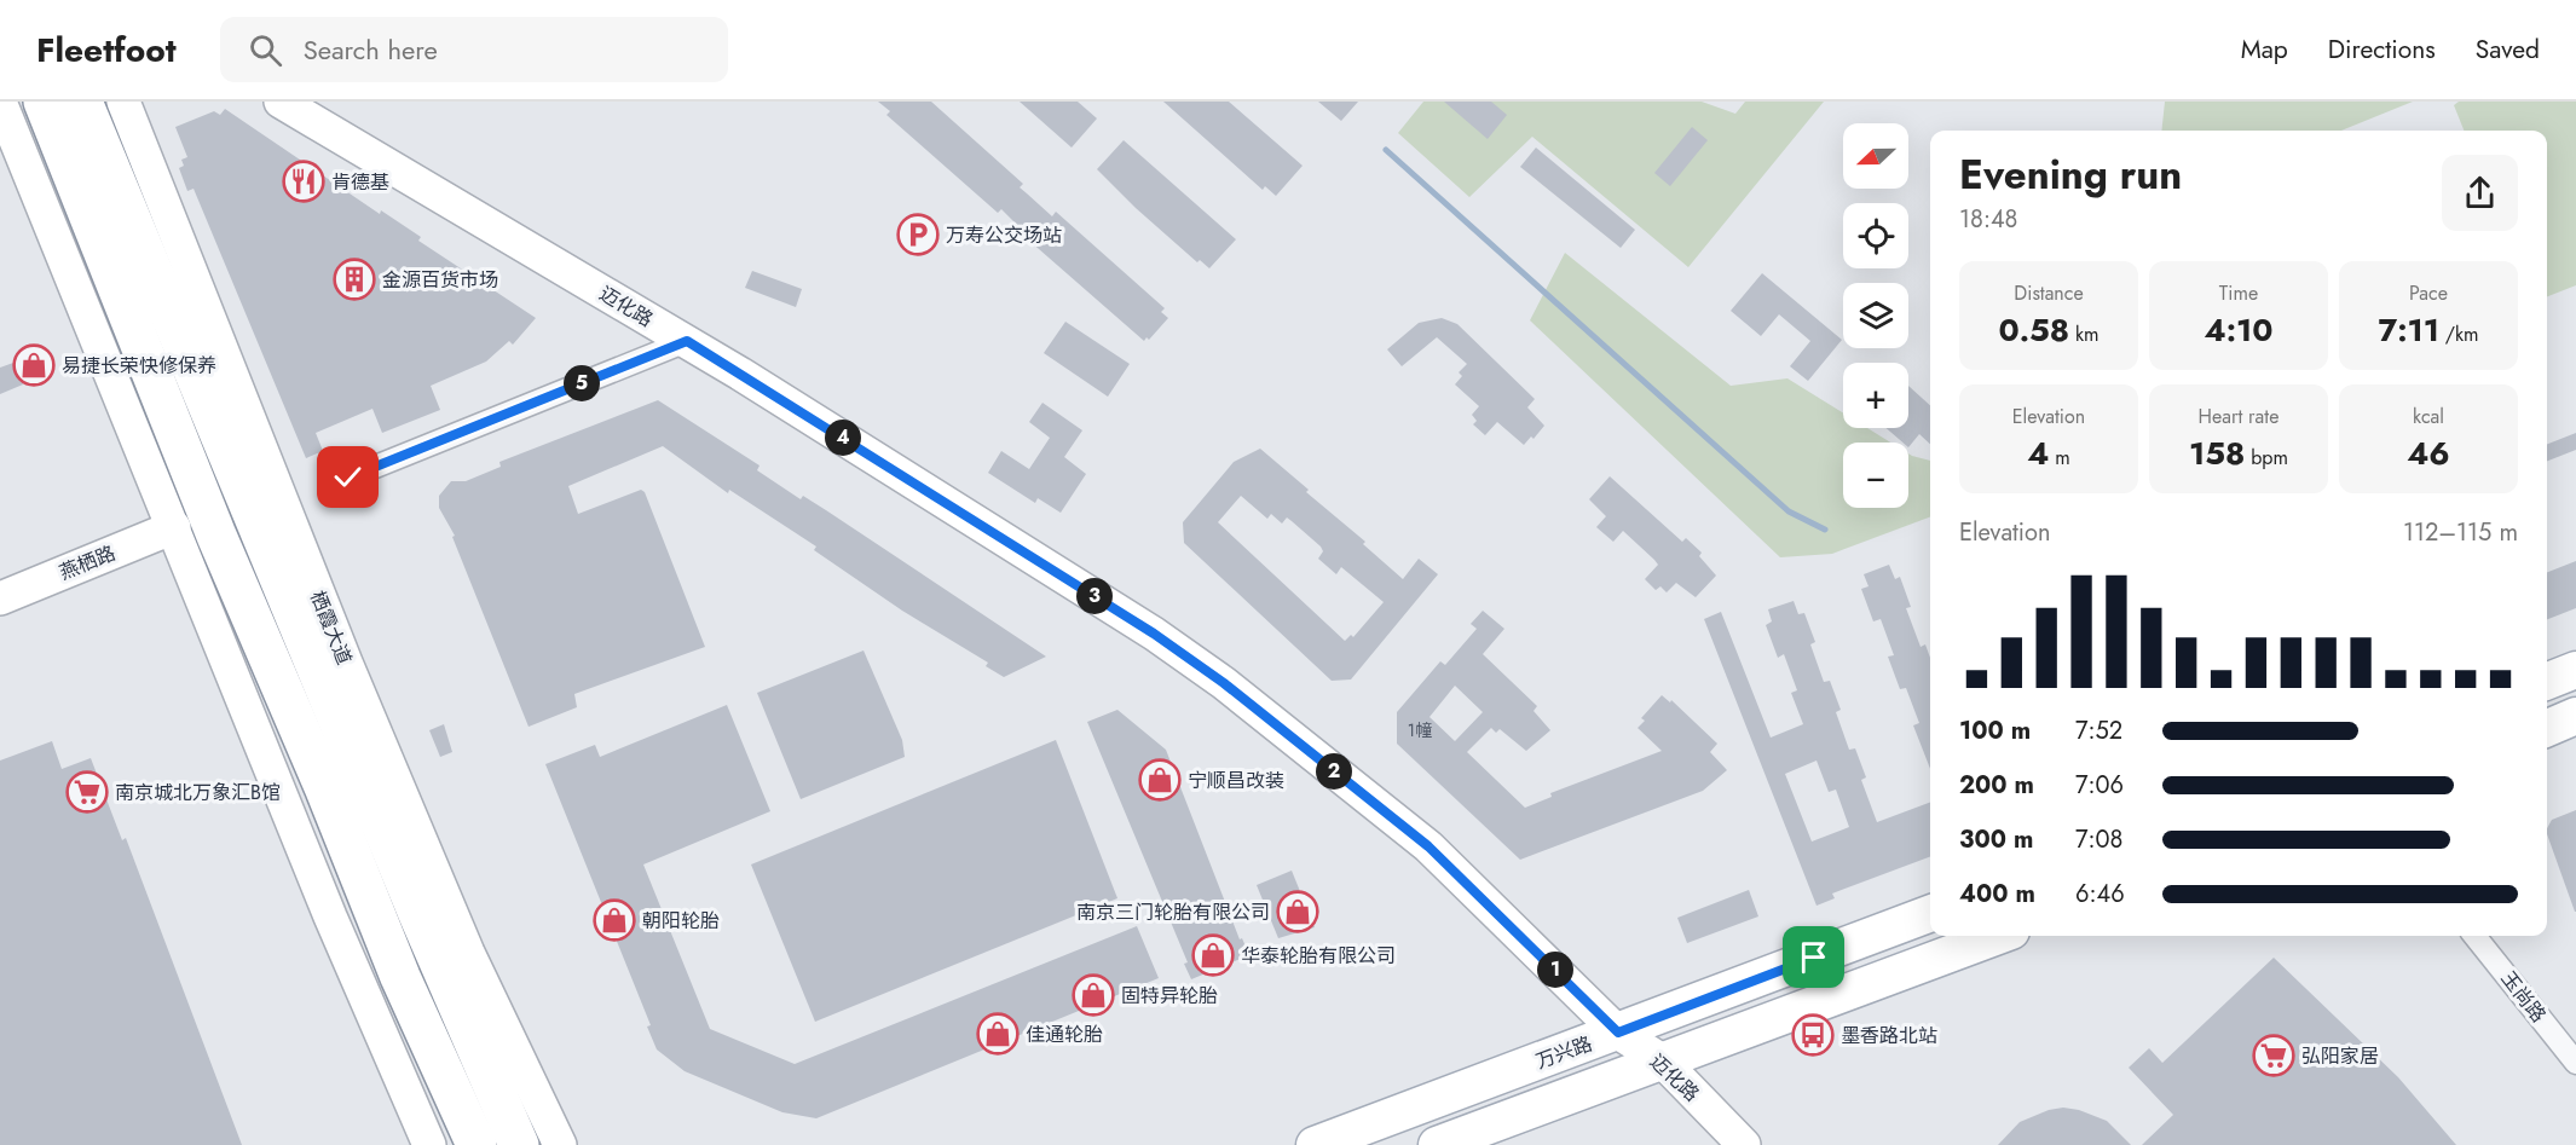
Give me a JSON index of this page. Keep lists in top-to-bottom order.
{
  "streets": {
    "highway": ["栖霞大道"],
    "main road": ["迈化路", "燕栖路", "万兴路"],
    "street": ["玉尚路"]
  },
  "crossings": [
    ["迈化路", "万兴路"]
  ],
  "places": {
    "restaurant": ["肯德基"],
    "parking": ["万寿公交场站"],
    "building": ["金源百货市场"],
    "shop": [
      "易捷长荣快修保养",
      "宁顺昌改装",
      "南京三门轮胎有限公司",
      "朝阳轮胎",
      "华泰轮胎有限公司",
      "固特异轮胎",
      "佳通轮胎"
    ],
    "supermarket": ["南京城北万象汇B馆", "弘阳家居"],
    "bus stop": ["墨香路北站"]
  },
  "house_numbers": ["1幢"],
  "north": "left",
  "page": {
    "header": "Fleetfoot",
    "search": "Search here",
    "nav": ["Map", "Directions", "Saved"],
    "map_buttons": ["+", "−"],
    "heading": ["Evening run", "18:48"],
    "stats": [
      ["Distance", "0.58 km"],
      ["Time", "4:10"],
      ["Pace", "7:11 /km"],
      ["Elevation", "4 m"],
      ["Heart rate", "158 bpm"],
      ["kcal", "46"]
    ],
    "pins": [
      "5",
      "4",
      "3",
      "2",
      "1"
    ],
    "chart": ["Elevation", "112–115 m"],
    "list": [
      {
        "name": "100 m",
        "note": "7:52"
      },
      {
        "name": "200 m",
        "note": "7:06"
      },
      {
        "name": "300 m",
        "note": "7:08"
      },
      {
        "name": "400 m",
        "note": "6:46"
      }
    ]
  }
}
